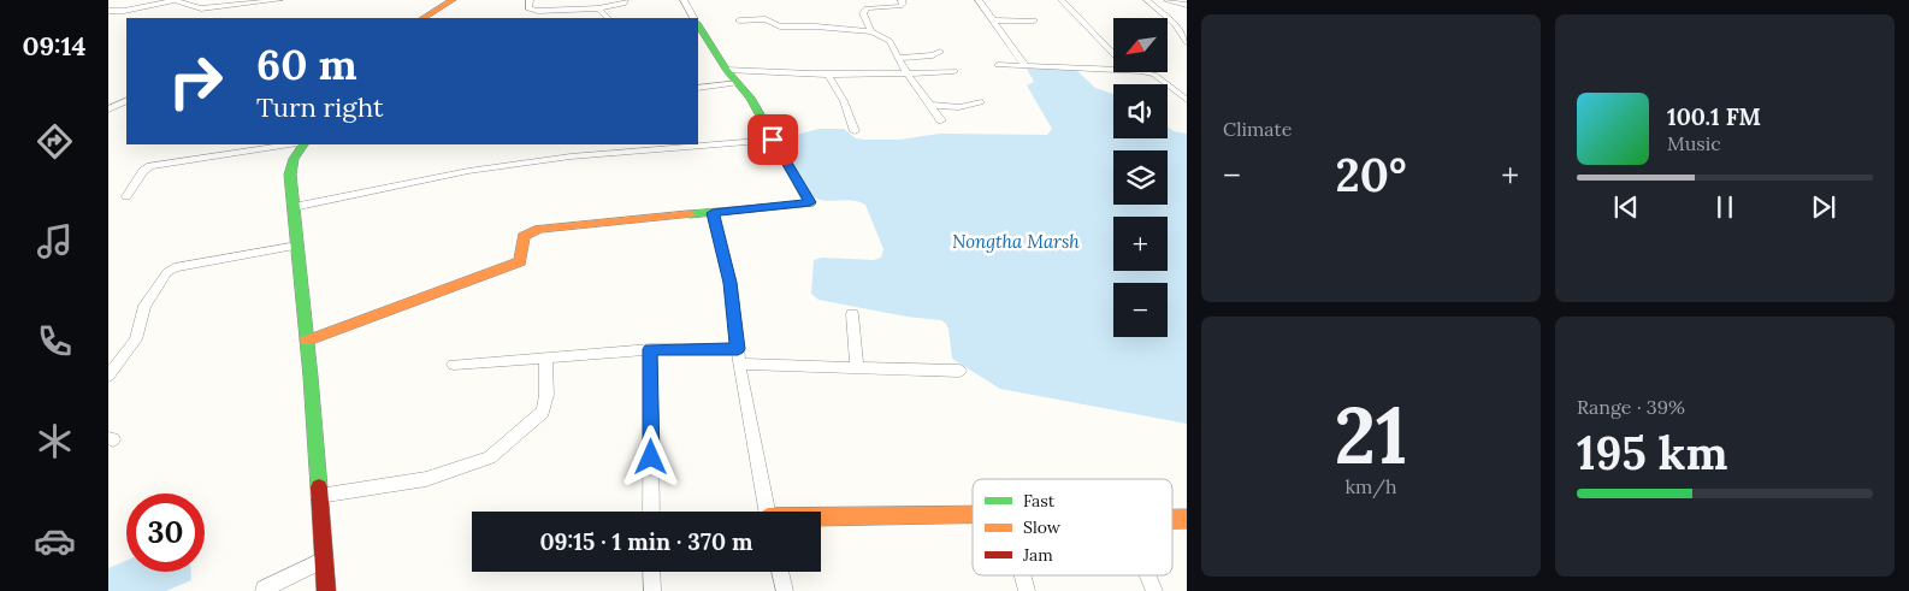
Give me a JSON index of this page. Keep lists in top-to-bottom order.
{
  "water": ["Nongtha Marsh"],
  "legend": ["Fast", "Slow", "Jam"],
  "north": "bottom left",
  "page": {
    "tabs": "09:14",
    "tile": [
      "Climate",
      ["21", "km/h"],
      ["Range · 39%", "195 km"]
    ],
    "map_buttons": ["+", "−"],
    "turn": ["60 m", "Turn right"],
    "song": ["100.1 FM", "Music"],
    "heat": ["−", "20°", "+"],
    "limit": "30",
    "trip": "09:15 · 1 min · 370 m"
  }
}
